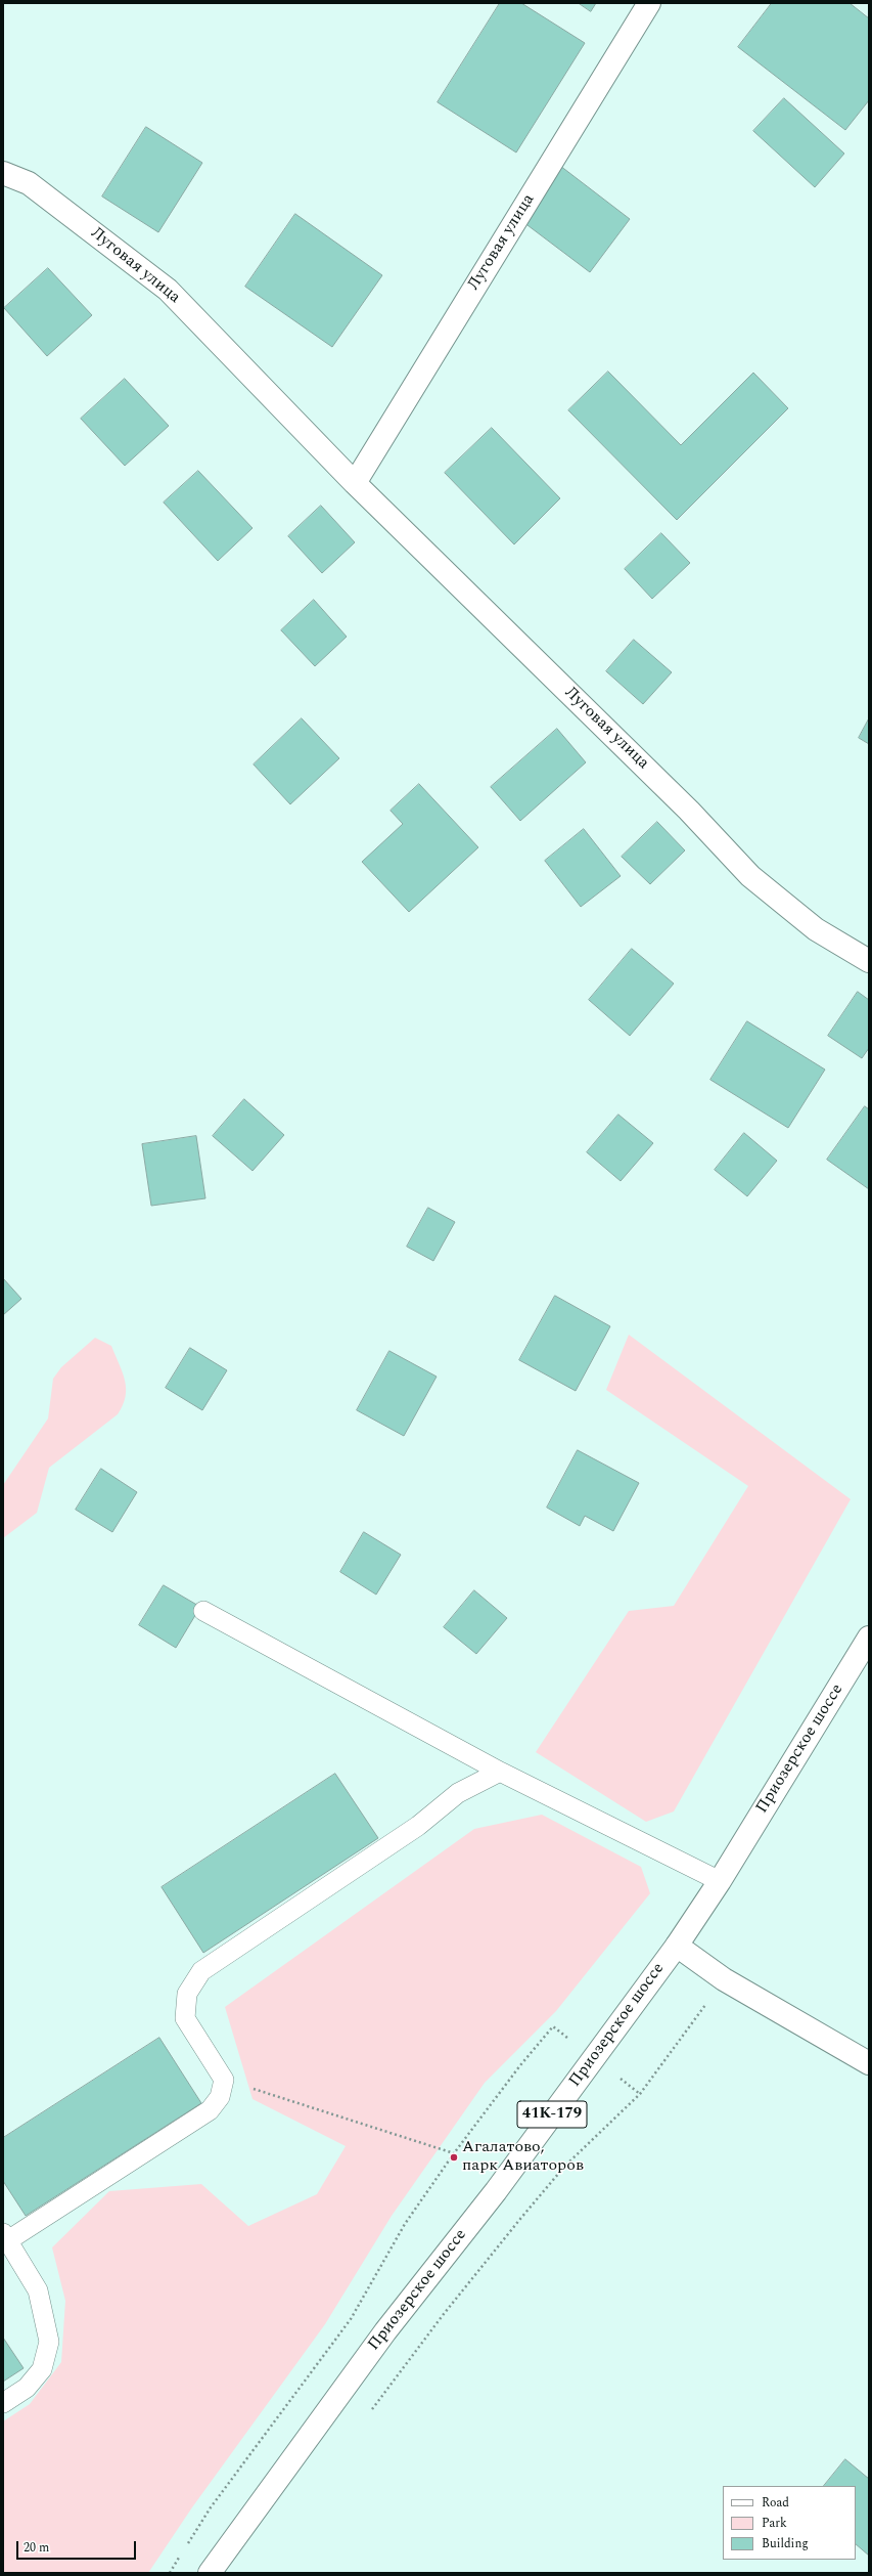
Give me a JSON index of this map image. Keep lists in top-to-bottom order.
{
  "streets": {
    "street": ["Луговая улица", "Приозерское шоссе", "41К-179"]
  },
  "places": ["Агалатово, парк Авиаторов"],
  "legend": ["Road", "Park", "Building"],
  "scale_bar": "20 m"
}
